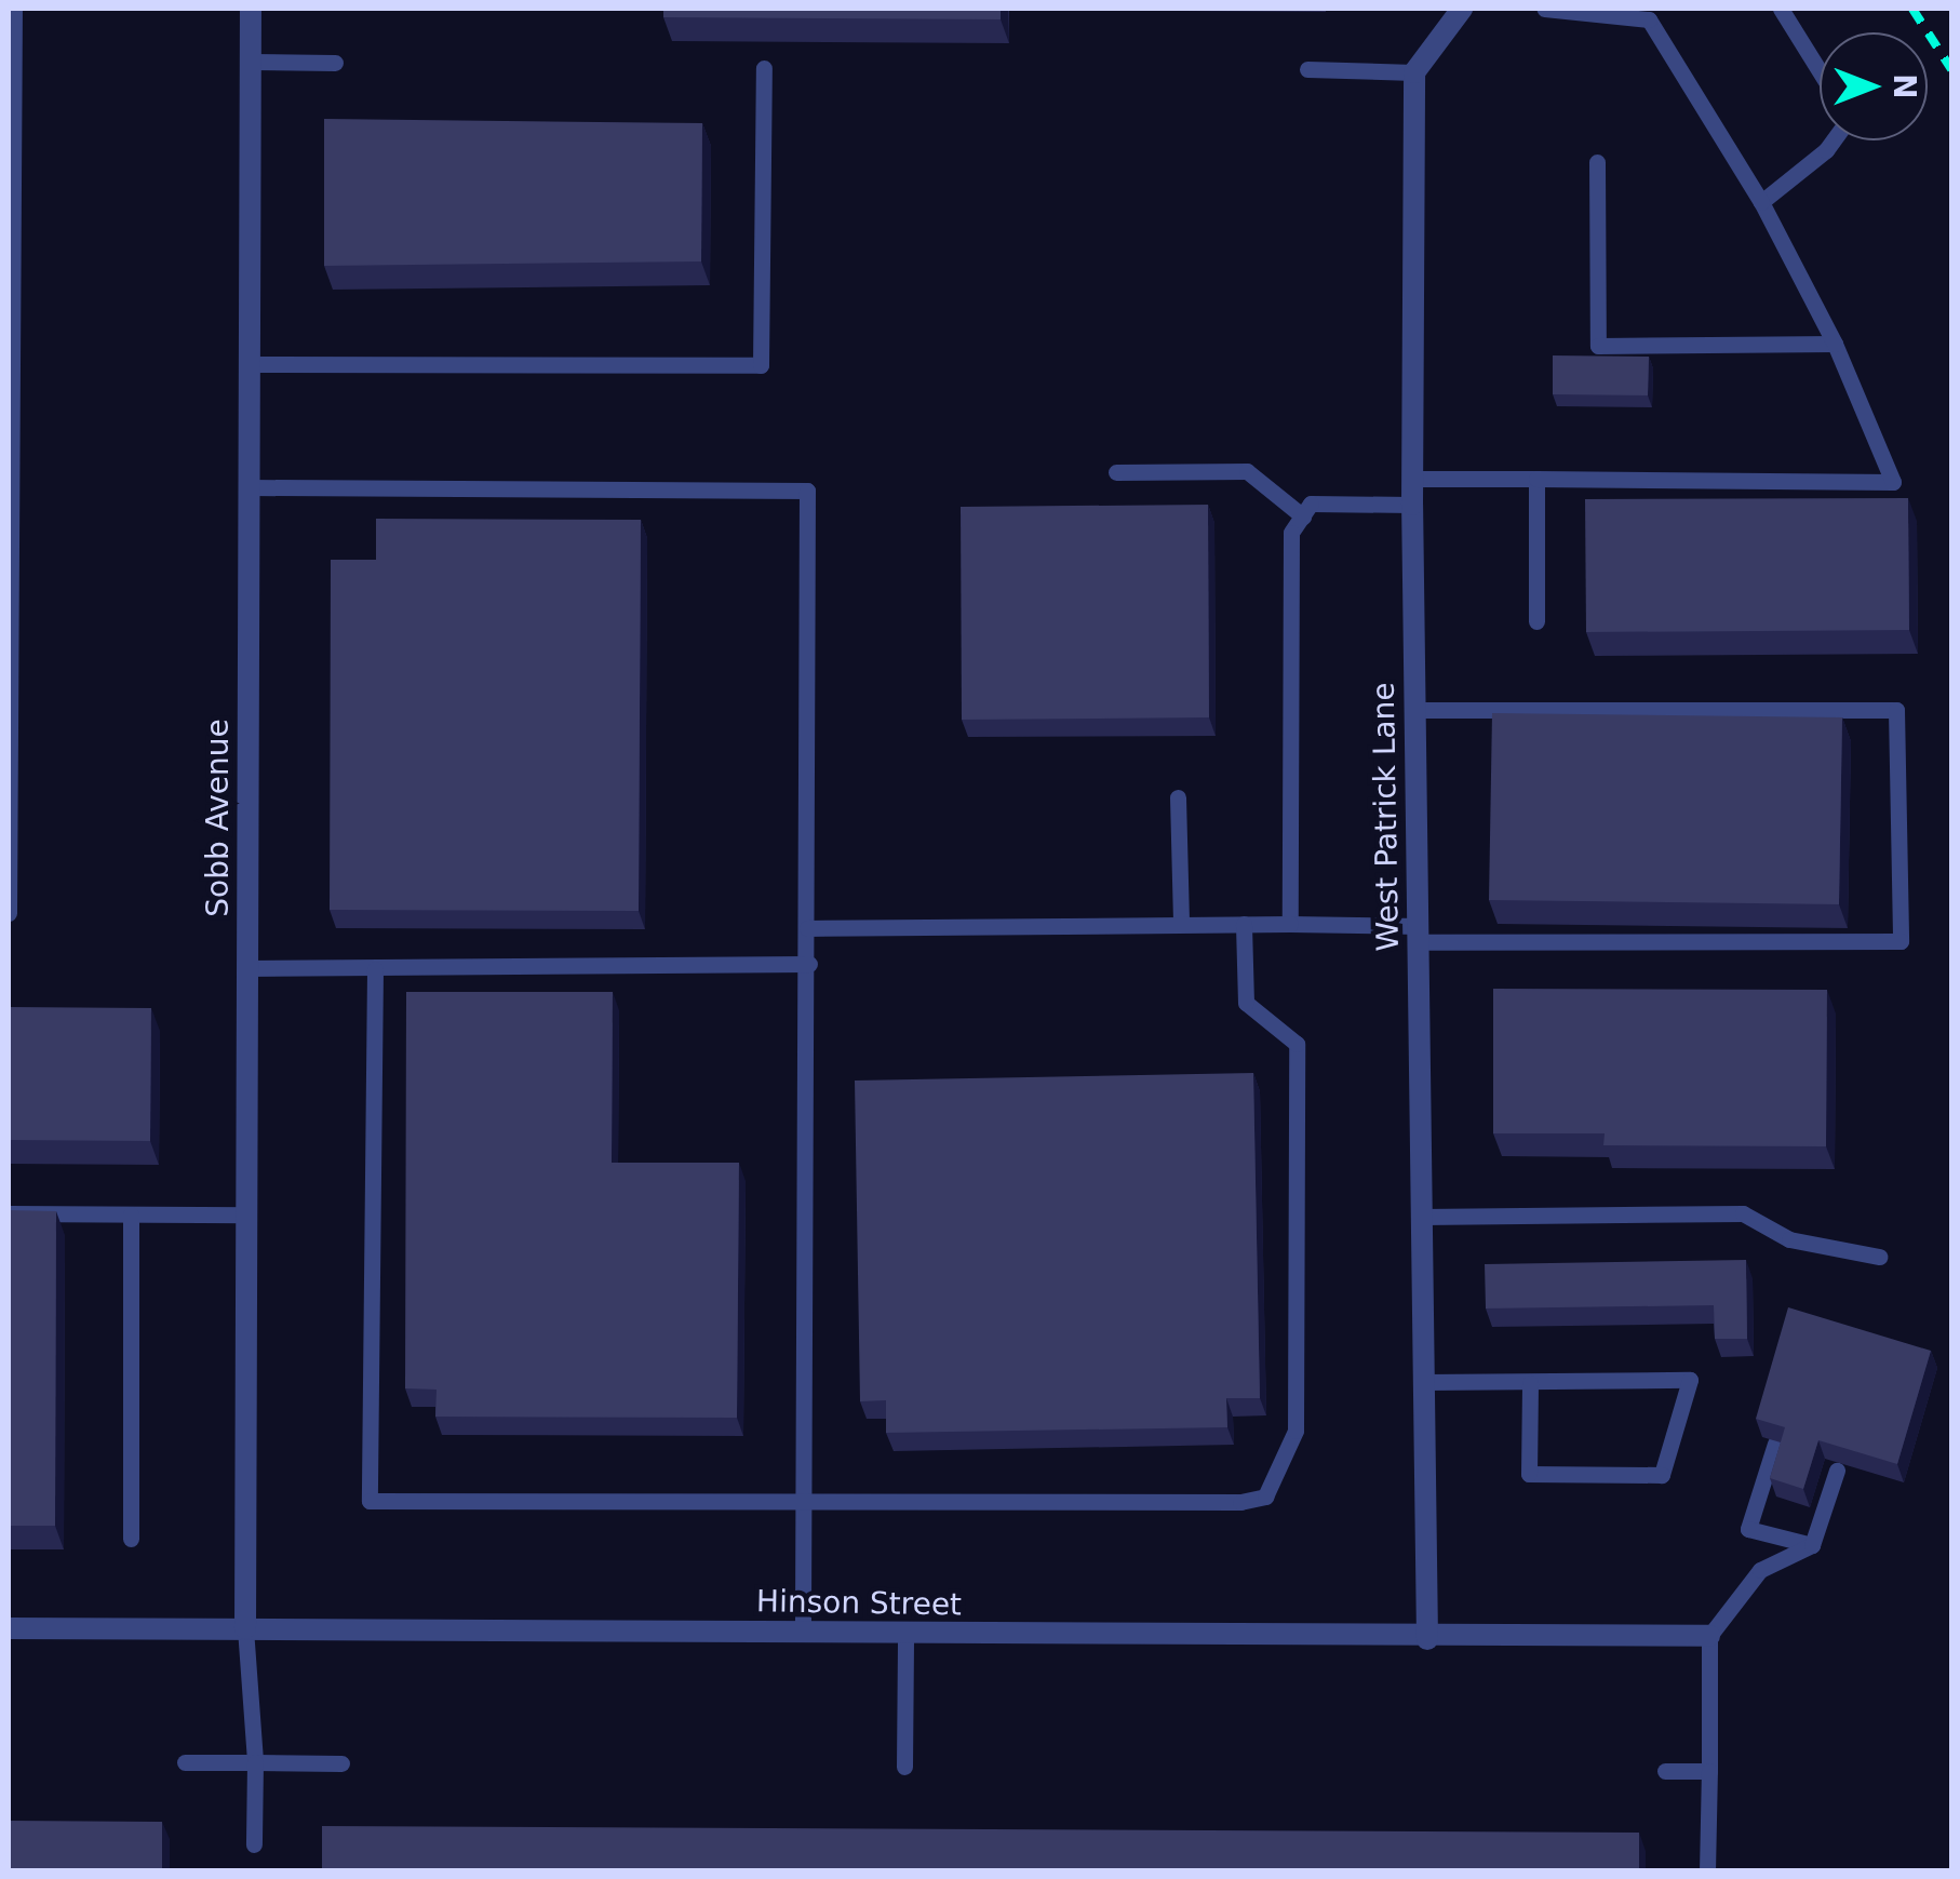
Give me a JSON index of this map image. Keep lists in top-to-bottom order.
{
  "streets": {
    "street": ["West Patrick Lane", "Sobb Avenue", "Hinson Street"]
  },
  "crossings": [
    ["West Patrick Lane", "Hinson Street"],
    ["Sobb Avenue", "Hinson Street"]
  ],
  "north": "right"
}
